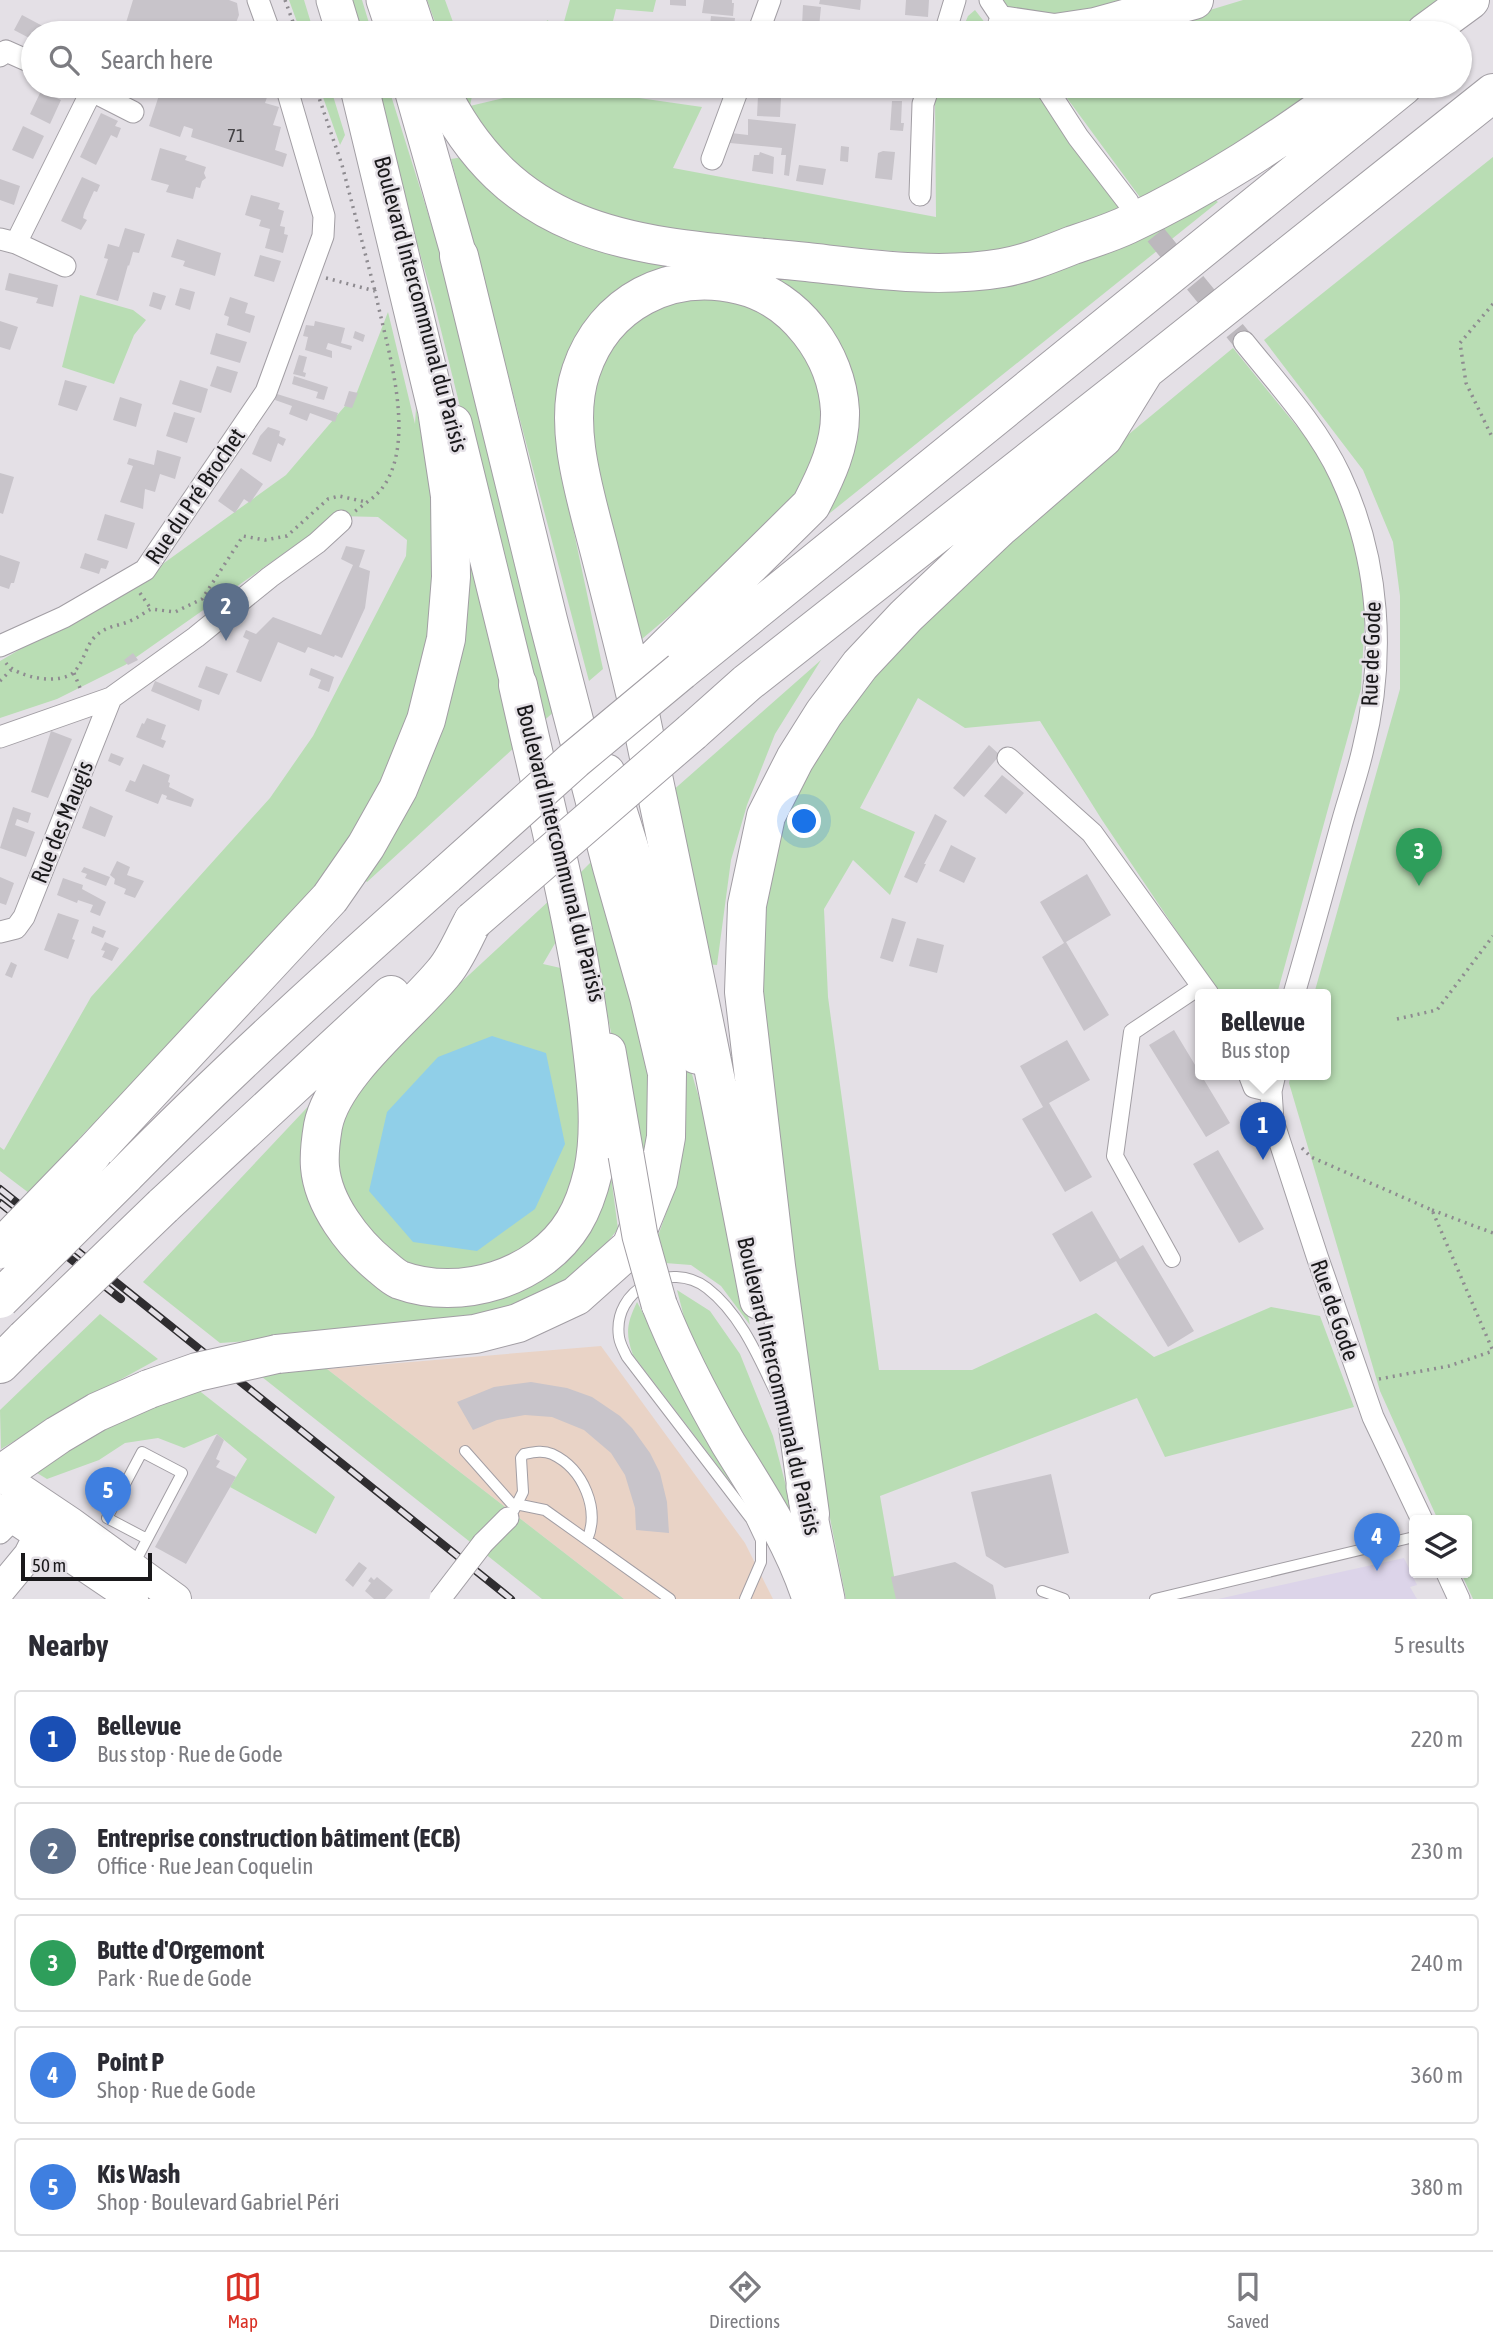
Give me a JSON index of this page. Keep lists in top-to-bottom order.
{
  "streets": {
    "highway": ["Boulevard Intercommunal du Parisis"],
    "street": ["Rue du Pré Brochet", "Rue de Gode", "Rue des Maugis"]
  },
  "house_numbers": ["71"],
  "scale_bar": "50 m",
  "page": {
    "search": "Search here",
    "pins": [
      "2",
      "3",
      "1",
      "5",
      "4"
    ],
    "popup": ["Bellevue", "Bus stop"],
    "scale": "50 m",
    "heading": ["Nearby", "5 results"],
    "list": [
      {
        "mark": "1",
        "name": "Bellevue",
        "note": "Bus stop · Rue de Gode",
        "value": "220 m"
      },
      {
        "mark": "2",
        "name": "Entreprise construction bâtiment (ECB)",
        "note": "Office · Rue Jean Coquelin",
        "value": "230 m"
      },
      {
        "mark": "3",
        "name": "Butte d'Orgemont",
        "note": "Park · Rue de Gode",
        "value": "240 m"
      },
      {
        "mark": "4",
        "name": "Point P",
        "note": "Shop · Rue de Gode",
        "value": "360 m"
      },
      {
        "mark": "5",
        "name": "Kis Wash",
        "note": "Shop · Boulevard Gabriel Péri",
        "value": "380 m"
      }
    ],
    "nav": ["Map", "Directions", "Saved"]
  }
}
